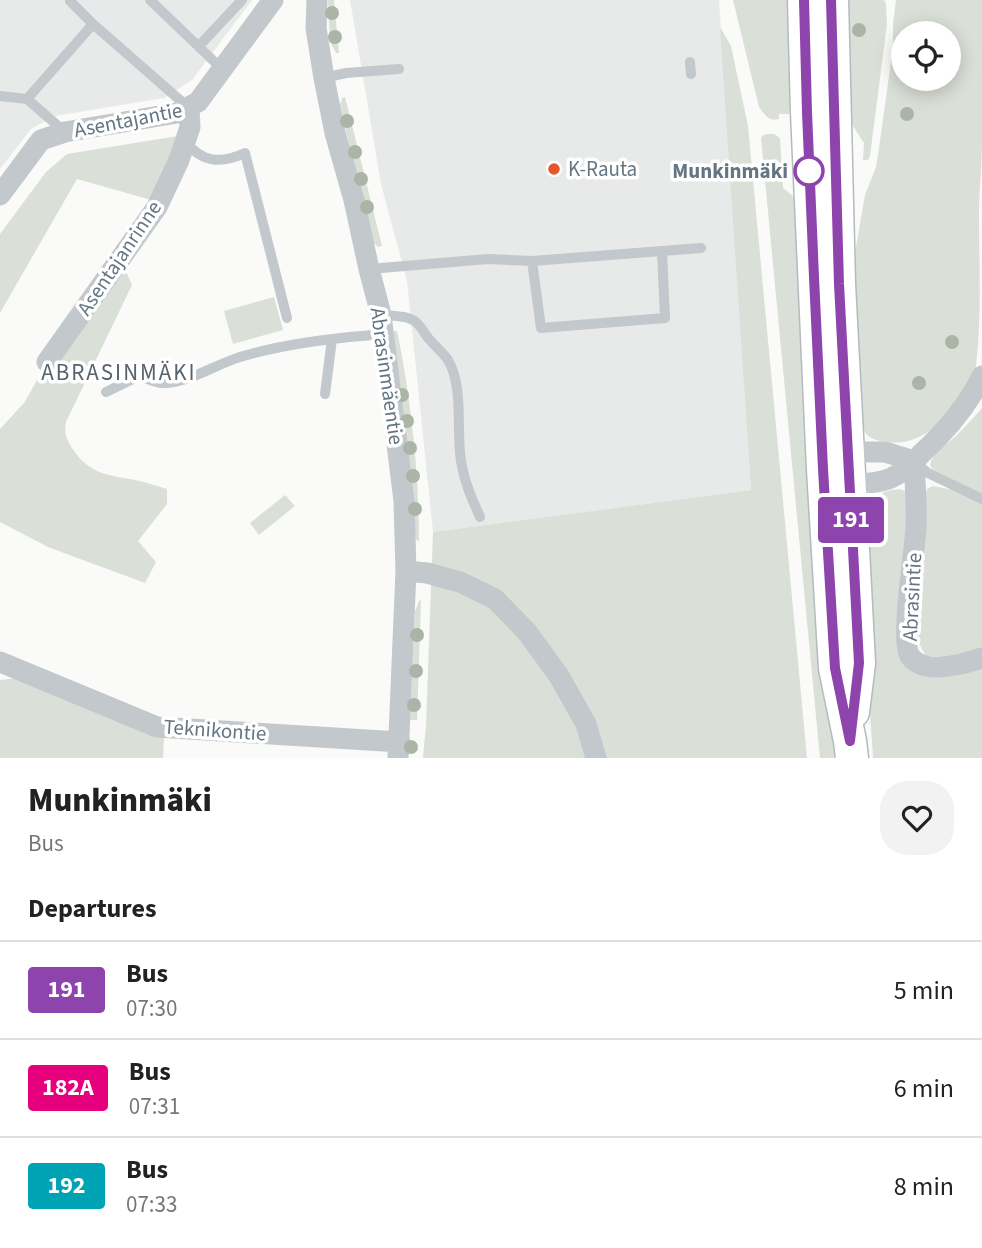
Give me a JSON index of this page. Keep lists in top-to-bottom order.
{
  "streets": {
    "street": [
      "Asentajantie",
      "Asentajanrinne",
      "Abrasinmäentie",
      "Abrasintie",
      "Teknikontie"
    ]
  },
  "crossings": [
    ["Asentajantie", "Asentajanrinne"],
    ["Abrasinmäentie", "Teknikontie"]
  ],
  "districts": ["ABRASINMÄKI"],
  "places": ["K-Rauta", "Munkinmäki"],
  "lines": ["bus line 191"],
  "page": {
    "on_map": "191",
    "heading": [
      ["Munkinmäki", "Bus"],
      "Departures"
    ],
    "list": [
      {
        "mark": "191",
        "name": "Bus",
        "note": "07:30",
        "value": "5 min"
      },
      {
        "mark": "182A",
        "name": "Bus",
        "note": "07:31",
        "value": "6 min"
      },
      {
        "mark": "192",
        "name": "Bus",
        "note": "07:33",
        "value": "8 min"
      }
    ]
  }
}
